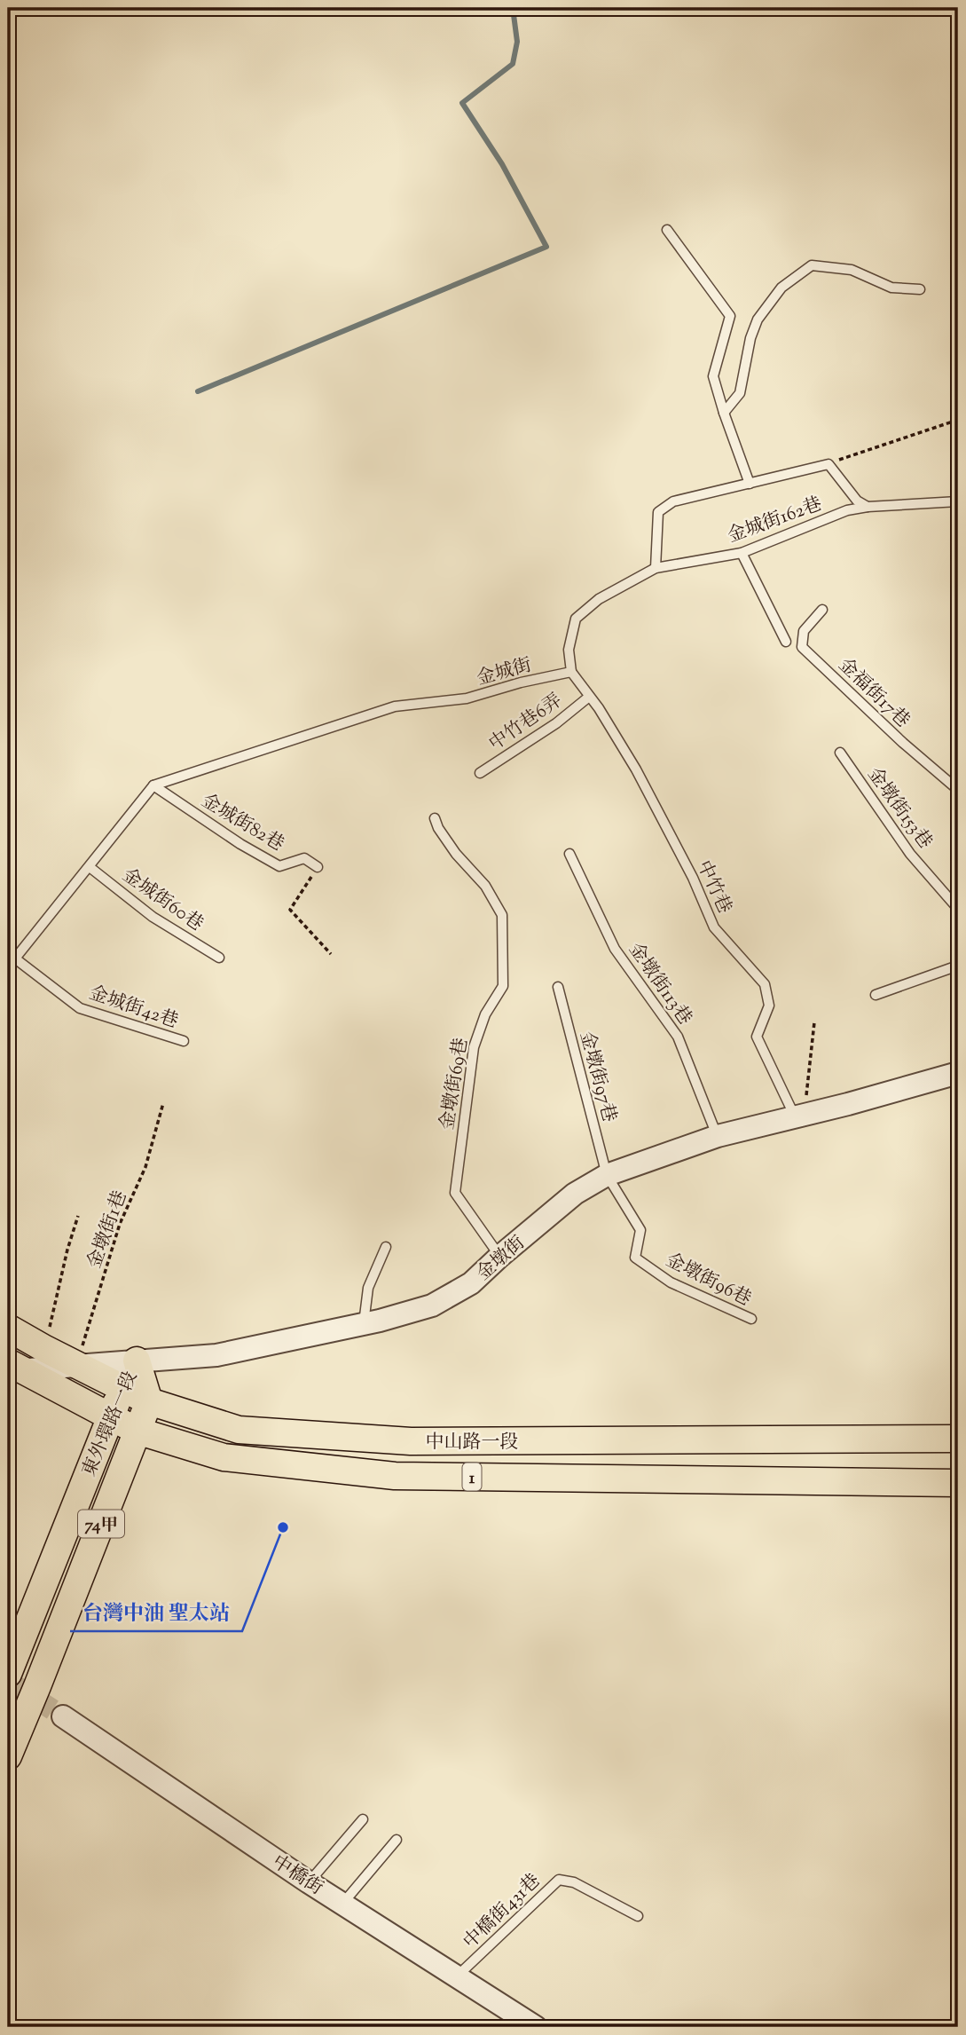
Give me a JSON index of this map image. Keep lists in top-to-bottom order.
{
  "streets": {
    "main road": [
      "東外環路一段",
      "中山路一段",
      "1",
      "74甲"
    ],
    "street": ["金墩街", "中橋街"],
    "lane": [
      "金城街162巷",
      "金城街",
      "金福街17巷",
      "中竹巷6弄",
      "金墩街153巷",
      "金城街82巷",
      "中竹巷",
      "金城街60巷",
      "金墩街113巷",
      "金城街42巷",
      "金墩街97巷",
      "金墩街69巷",
      "金墩街96巷",
      "中橋街431巷"
    ],
    "path": ["金墩街1巷"]
  },
  "crossings": [
    ["金城街", "金城街82巷"],
    ["金城街", "中竹巷"],
    ["中竹巷6弄", "中竹巷"],
    ["中竹巷", "金墩街"],
    ["金墩街113巷", "金墩街"],
    ["金墩街97巷", "金墩街"],
    ["金墩街97巷", "金墩街96巷"],
    ["金墩街69巷", "金墩街"],
    ["金墩街1巷", "金墩街"],
    ["金墩街1巷", "中山路一段"],
    ["金墩街", "金墩街96巷"],
    ["金墩街", "東外環路一段"],
    ["金墩街", "中山路一段"],
    ["東外環路一段", "中山路一段"],
    ["中橋街", "中橋街431巷"]
  ],
  "places": ["台灣中油 聖太站"]
}
